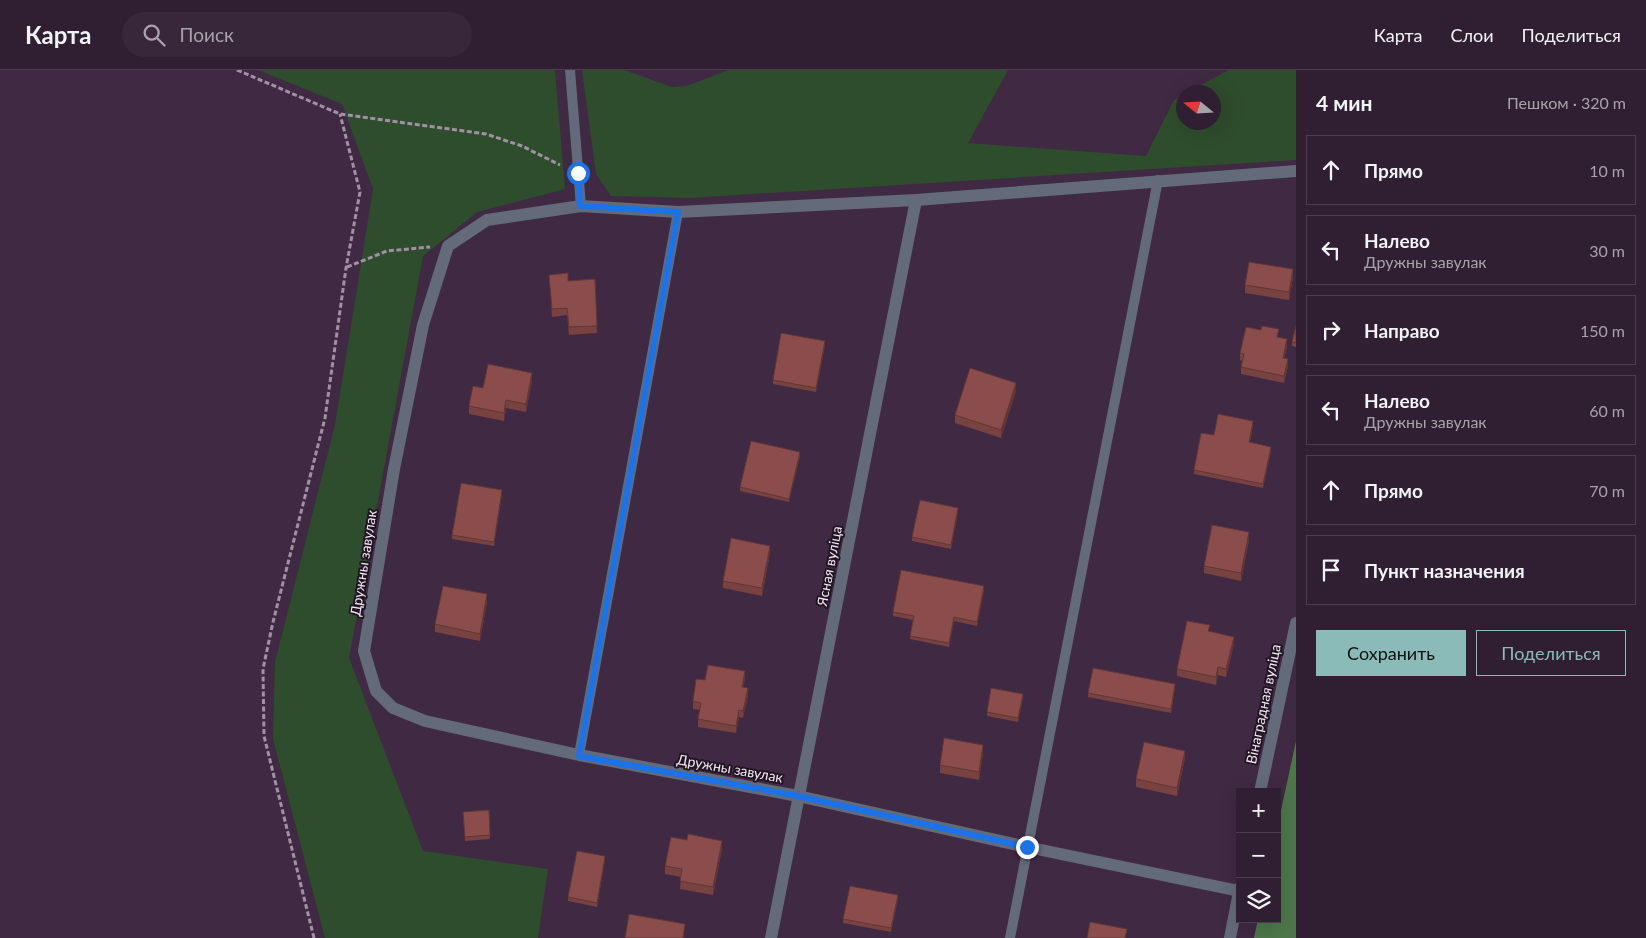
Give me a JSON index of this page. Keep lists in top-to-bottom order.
{
  "streets": {
    "street": ["Дружны завулак", "Ясная вуліца", "Вінаградная вуліца"]
  },
  "crossings": [
    ["Дружны завулак", "Ясная вуліца"]
  ],
  "north": "left",
  "page": {
    "header": "Карта",
    "search": "Поиск",
    "nav": ["Карта", "Слои", "Поделиться"],
    "heading": ["4 мин", "Пешком · 320 m"],
    "list": [
      ["Прямо", "10 m"],
      ["Налево", "Дружны завулак", "30 m"],
      ["Направо", "150 m"],
      ["Налево", "Дружны завулак", "60 m"],
      ["Прямо", "70 m"],
      "Пункт назначения"
    ],
    "buttons": ["Сохранить", "Поделиться"],
    "map_buttons": ["+", "−"]
  }
}
